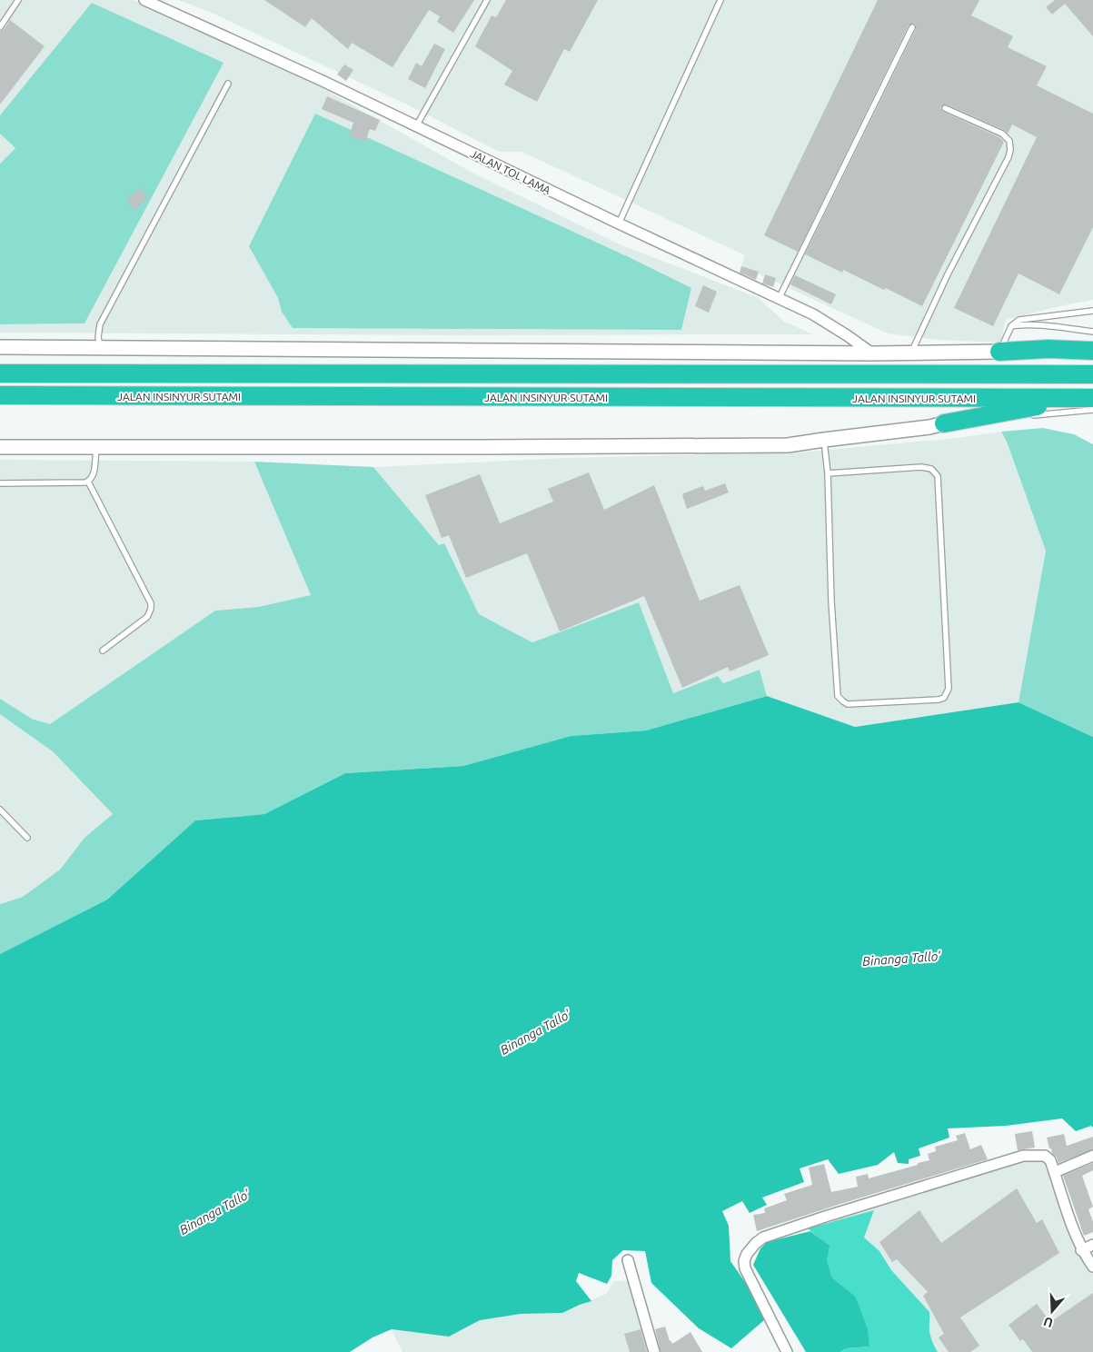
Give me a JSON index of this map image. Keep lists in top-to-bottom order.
{
  "streets": {
    "highway": ["JALAN INSINYUR SUTAMI"],
    "street": ["JALAN TOL LAMA"]
  },
  "water": ["Binanga Tallo'"],
  "north": "bottom"
}
